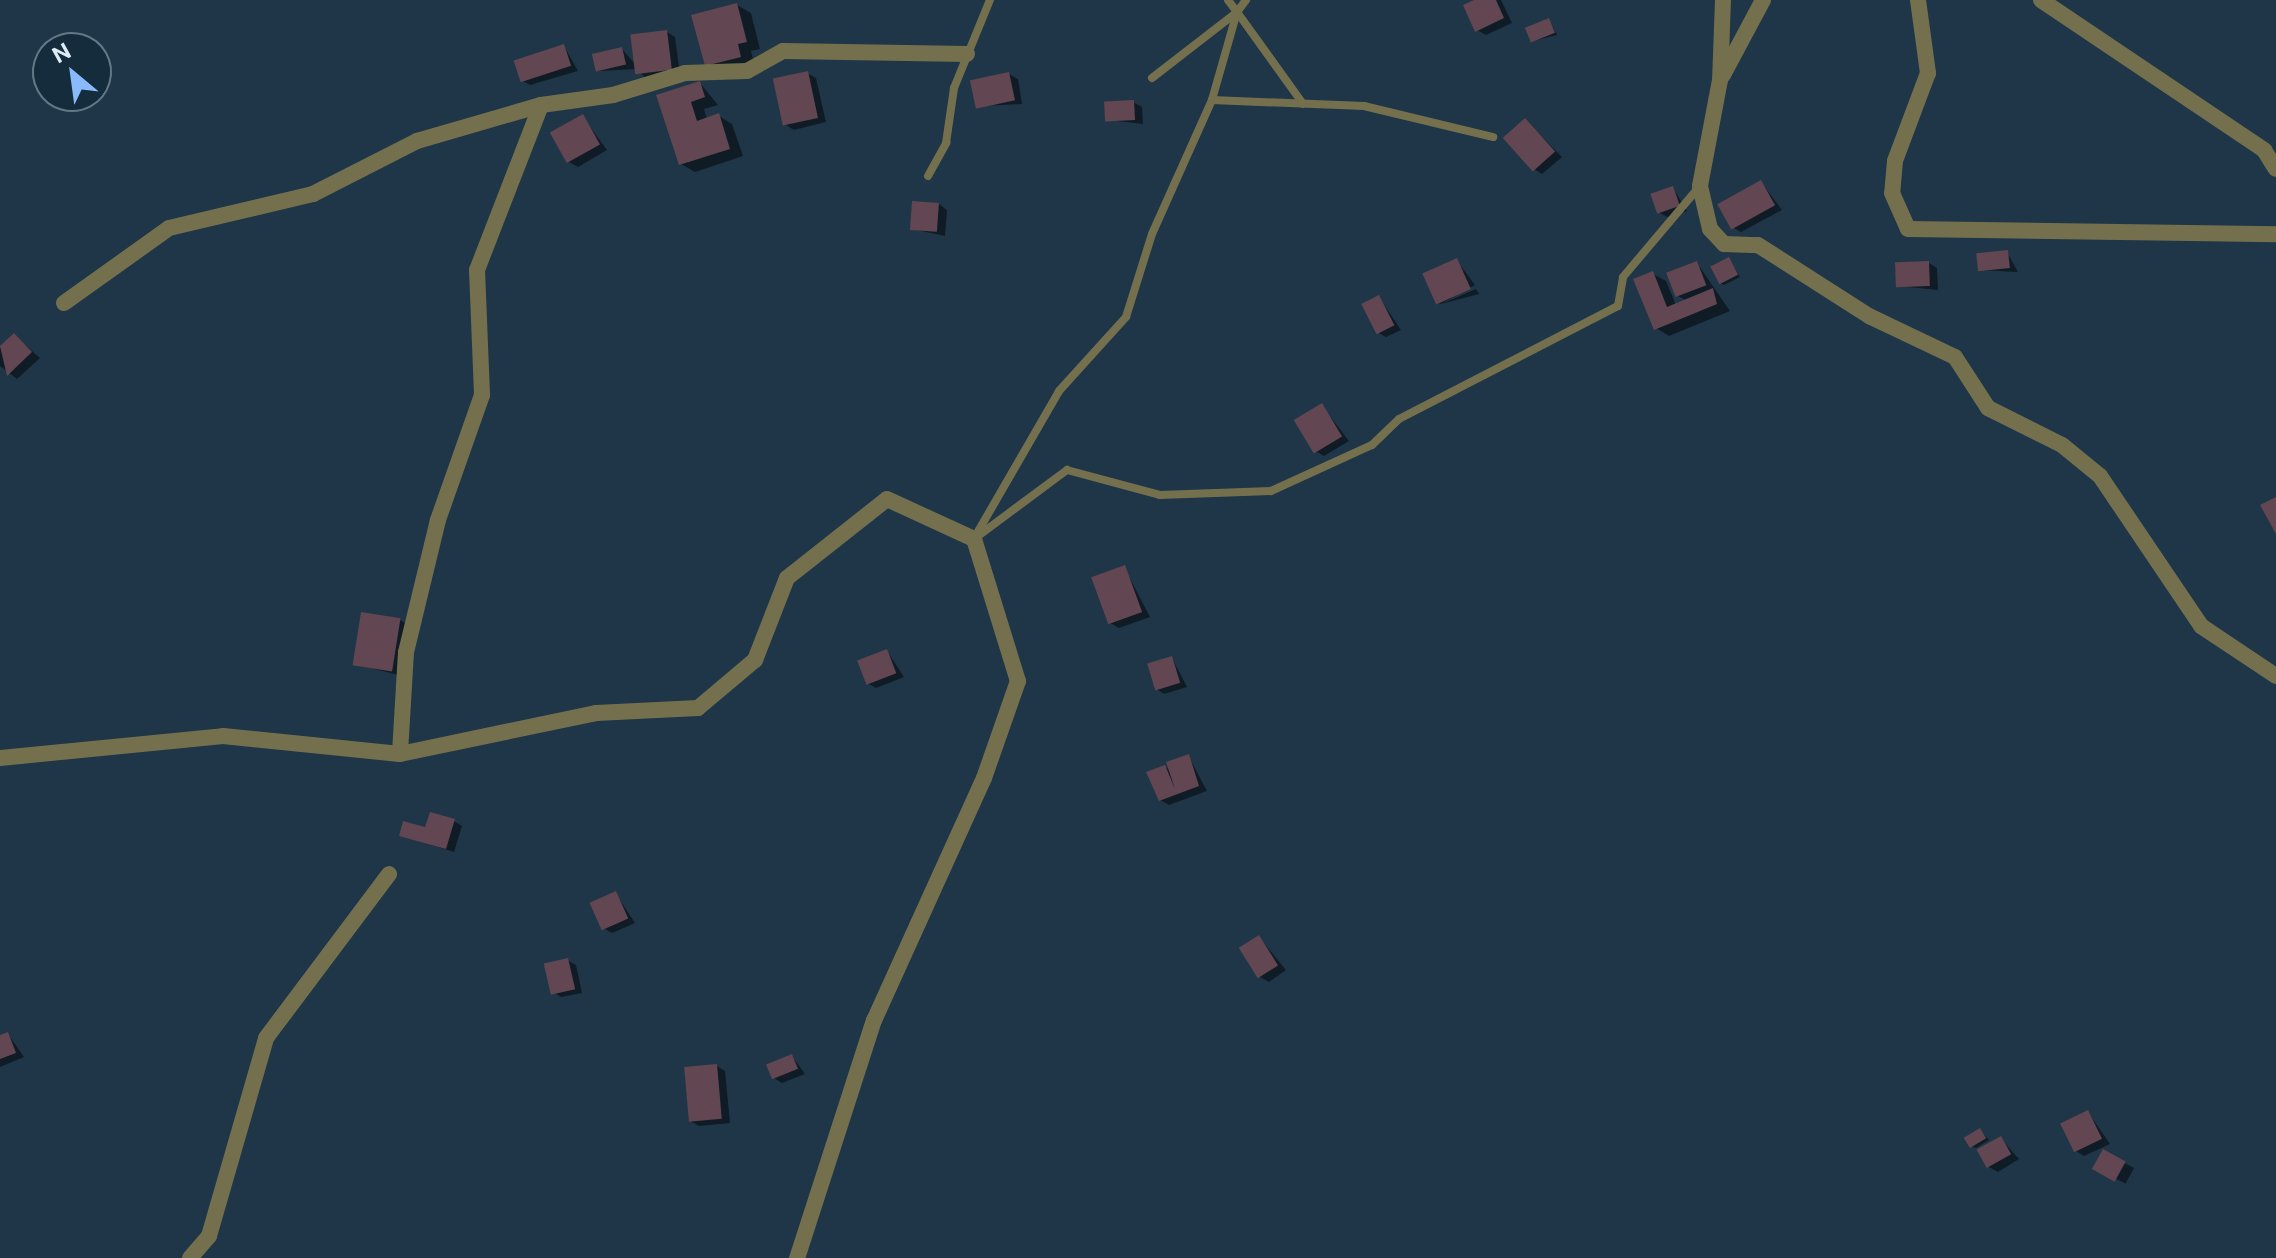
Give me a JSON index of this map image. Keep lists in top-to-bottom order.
{
  "north": "top left"
}
